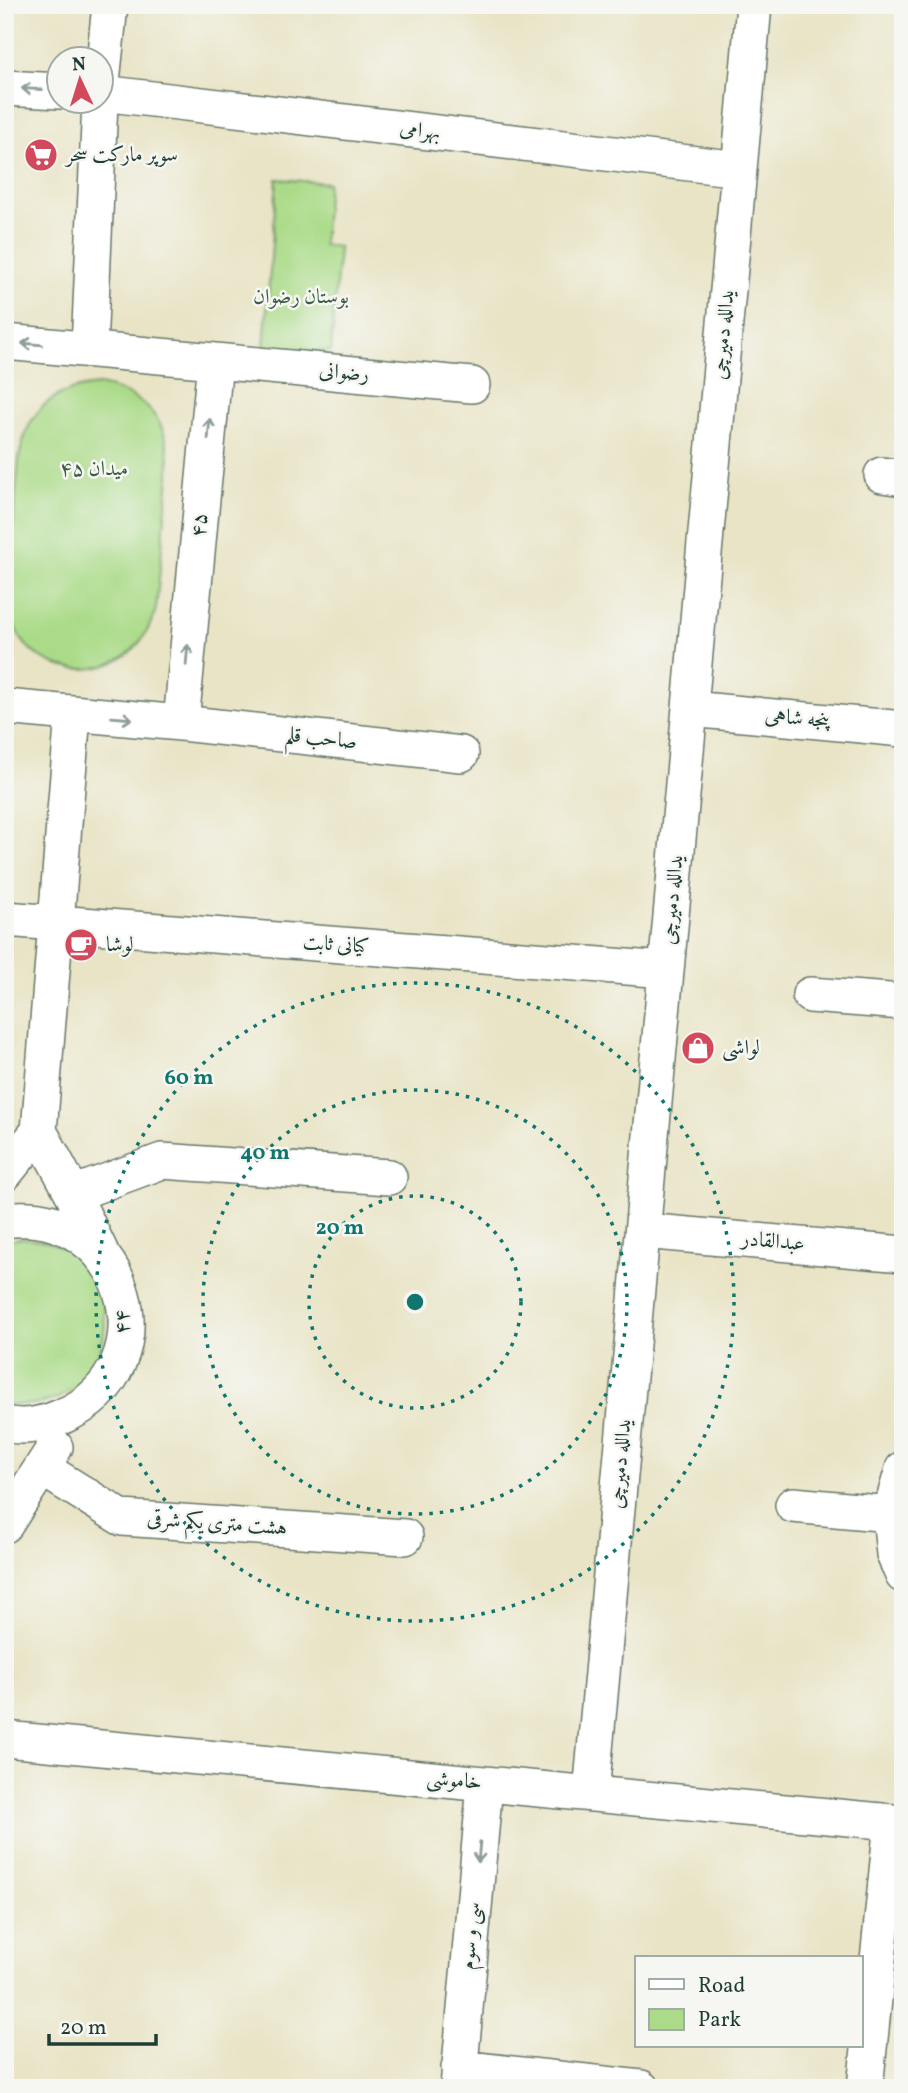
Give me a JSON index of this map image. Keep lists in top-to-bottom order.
{
  "streets": {
    "street": [
      "بهرامی",
      "یدالله دمیرچی",
      "رضوانی",
      "۴۵",
      "پنجه شاهی",
      "صاحب قلم",
      "کیانی ثابت",
      "عبدالقادر",
      "۴۴",
      "هشت متری یکم شرقی",
      "خاموشی",
      "سی و سوم"
    ]
  },
  "crossings": [
    ["بهرامی", "یدالله دمیرچی"],
    ["یدالله دمیرچی", "پنجه شاهی"],
    ["یدالله دمیرچی", "کیانی ثابت"],
    ["یدالله دمیرچی", "عبدالقادر"],
    ["یدالله دمیرچی", "خاموشی"],
    ["رضوانی", "۴۵"],
    ["۴۵", "صاحب قلم"],
    ["خاموشی", "سی و سوم"]
  ],
  "one_way": ["۴۵", "سی و سوم"],
  "parks": ["بوستان رضوان", "میدان ۴۵"],
  "places": {
    "supermarket": ["سوپر مارکت سحر"],
    "cafe": ["لوشا"],
    "shop": ["لواشی"]
  },
  "legend": ["Road", "Park"],
  "scale_bar": "20 m",
  "north": "top",
  "rings": ["60 m", "40 m", "20 m"]
}
